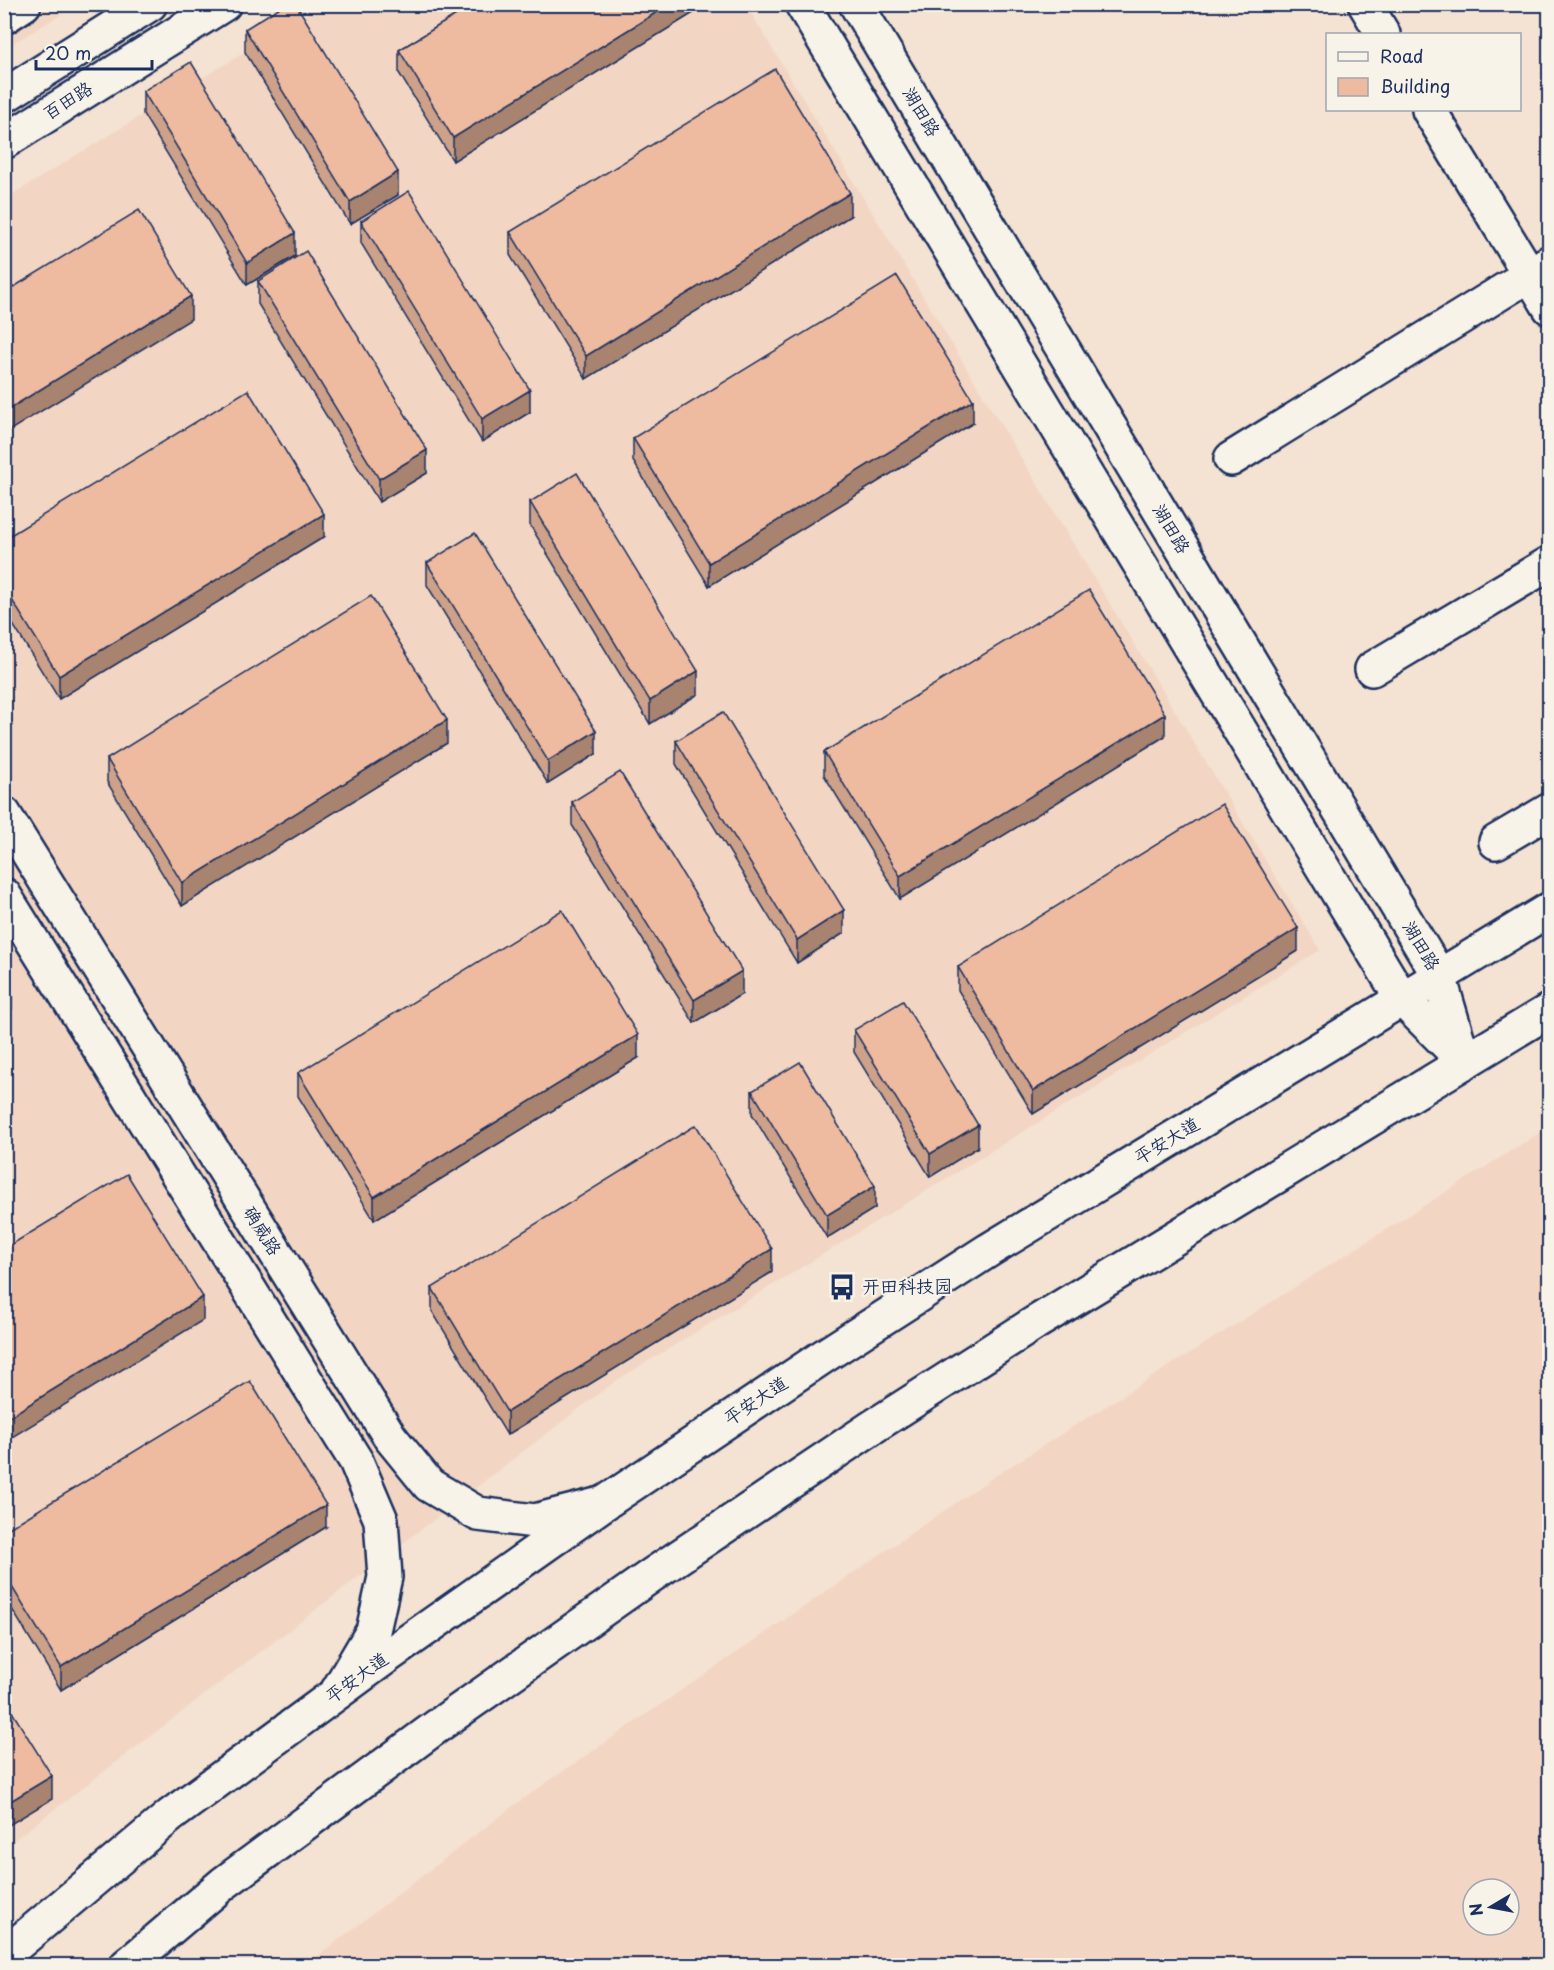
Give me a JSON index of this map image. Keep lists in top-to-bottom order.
{
  "streets": {
    "street": [
      "百田路",
      "湖田路",
      "平安大道",
      "确威路"
    ]
  },
  "crossings": [
    ["湖田路", "平安大道"],
    ["平安大道", "确威路"]
  ],
  "places": {
    "bus stop": ["开田科技园"]
  },
  "legend": ["Road", "Building"],
  "scale_bar": "20 m",
  "north": "left"
}
